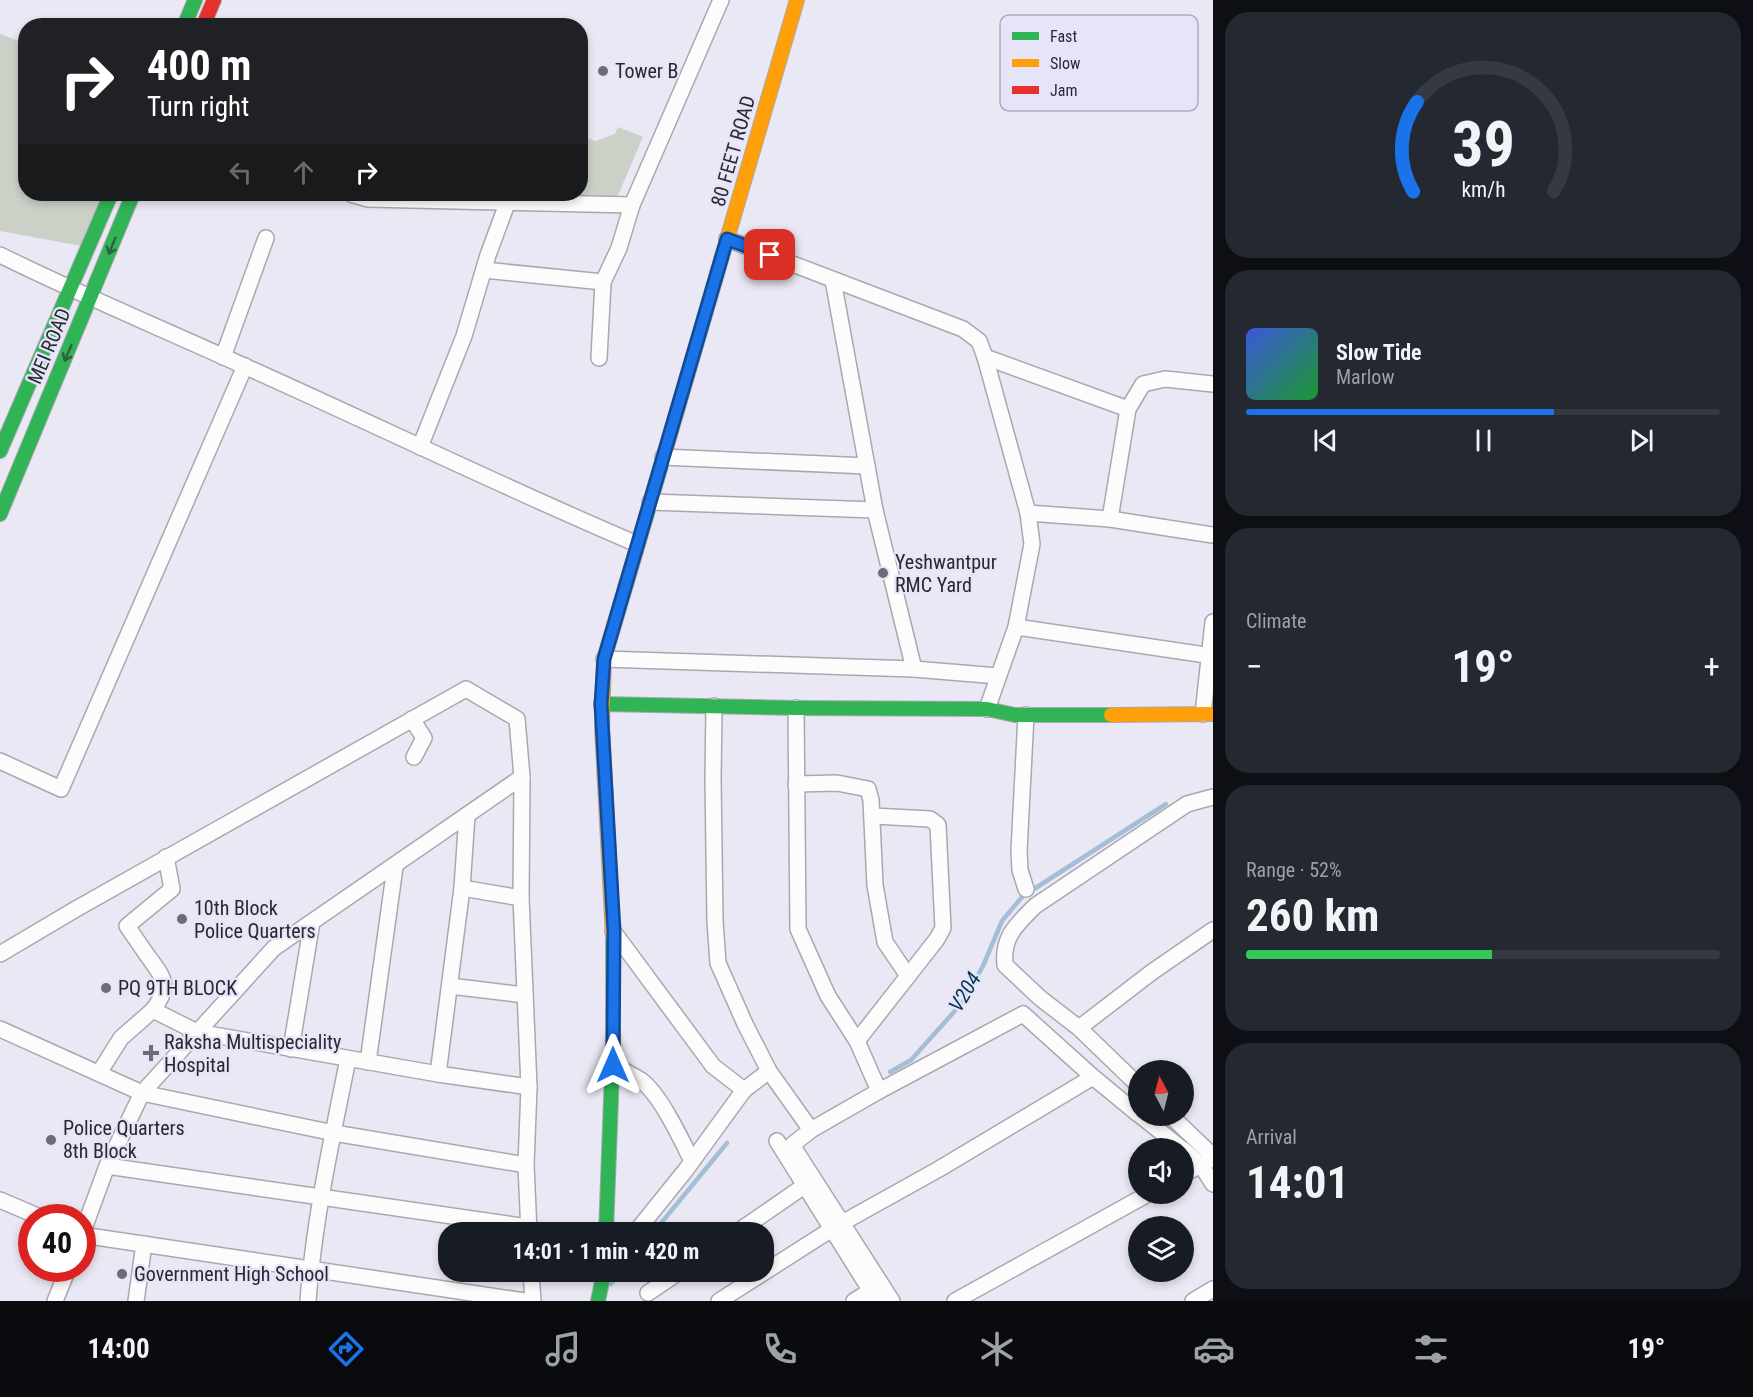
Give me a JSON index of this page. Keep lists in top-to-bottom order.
{
  "streets": {
    "street": ["80 FEET ROAD", "MEI ROAD"]
  },
  "water": ["V204"],
  "places": {
    "other": [
      "Tower B",
      "Yeshwantpur RMC Yard",
      "10th Block Police Quarters",
      "PQ 9TH BLOCK",
      "Police Quarters 8th Block",
      "Government High School"
    ],
    "health": ["Raksha Multispeciality Hospital"]
  },
  "legend": ["Fast", "Slow", "Jam"],
  "north": "top",
  "page": {
    "turn": ["400 m", "Turn right"],
    "song": ["Slow Tide", "Marlow"],
    "tile": [
      "Climate",
      ["Range · 52%", "260 km"],
      ["Arrival", "14:01"]
    ],
    "heat": ["−", "19°", "+"],
    "limit": "40",
    "trip": "14:01 · 1 min · 420 m",
    "tabs": ["14:00", "19°"],
    "gauge": ["39", "km/h"]
  }
}
